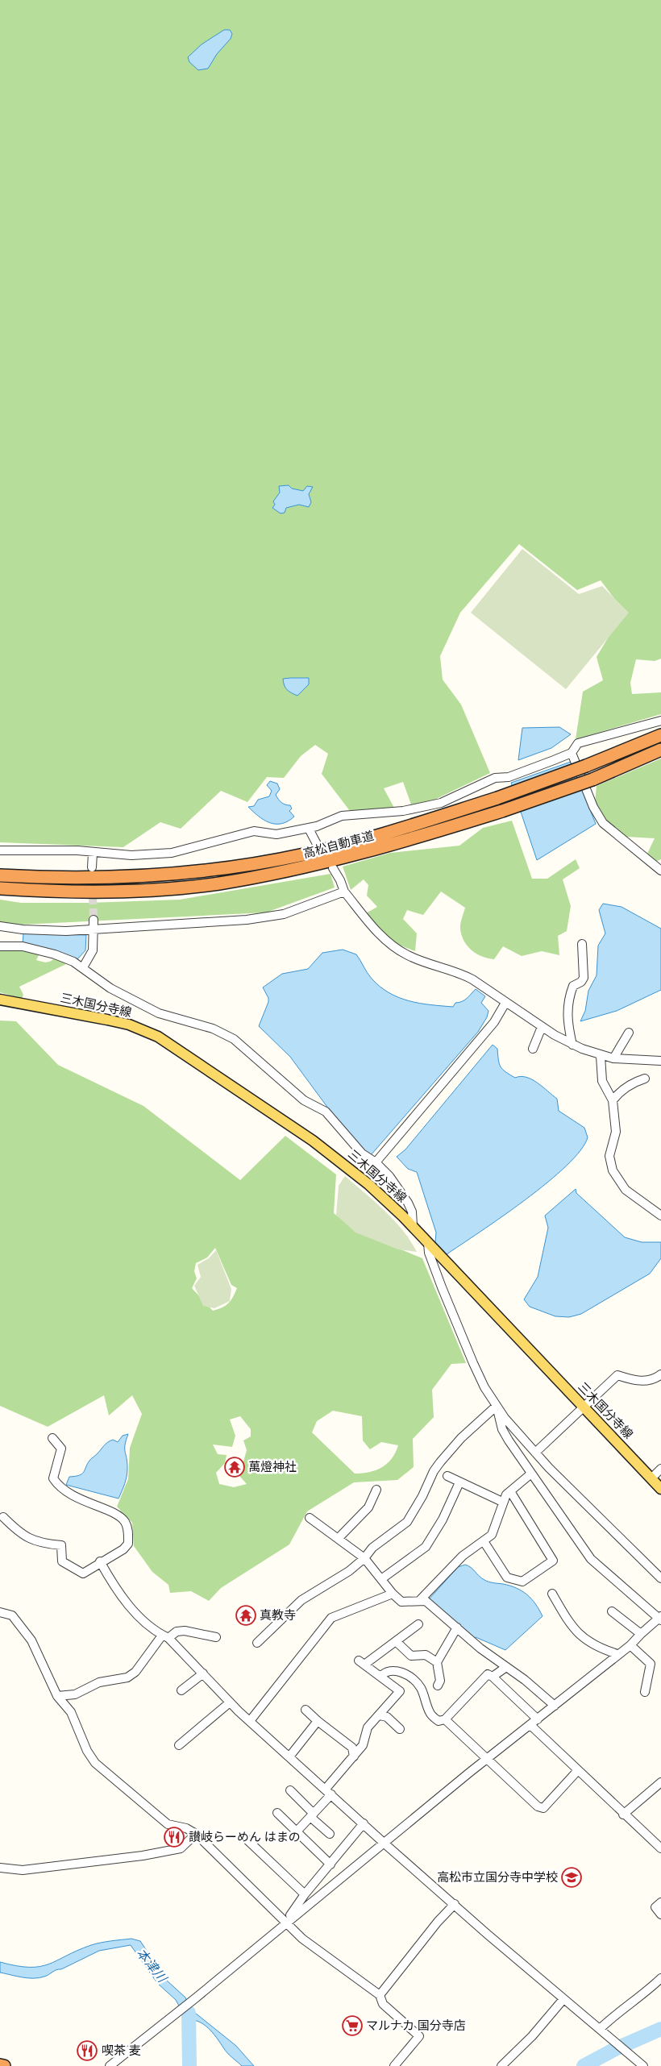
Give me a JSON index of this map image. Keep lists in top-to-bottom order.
{
  "streets": {
    "highway": ["高松自動車道"],
    "main road": ["三木国分寺線"]
  },
  "water": ["本津川"],
  "places": {
    "temple": ["萬燈神社", "真教寺"],
    "restaurant": ["讃岐らーめん はまの", "喫茶 麦"],
    "school or university": ["高松市立国分寺中学校"],
    "supermarket": ["マルナカ 国分寺店"]
  }
}
